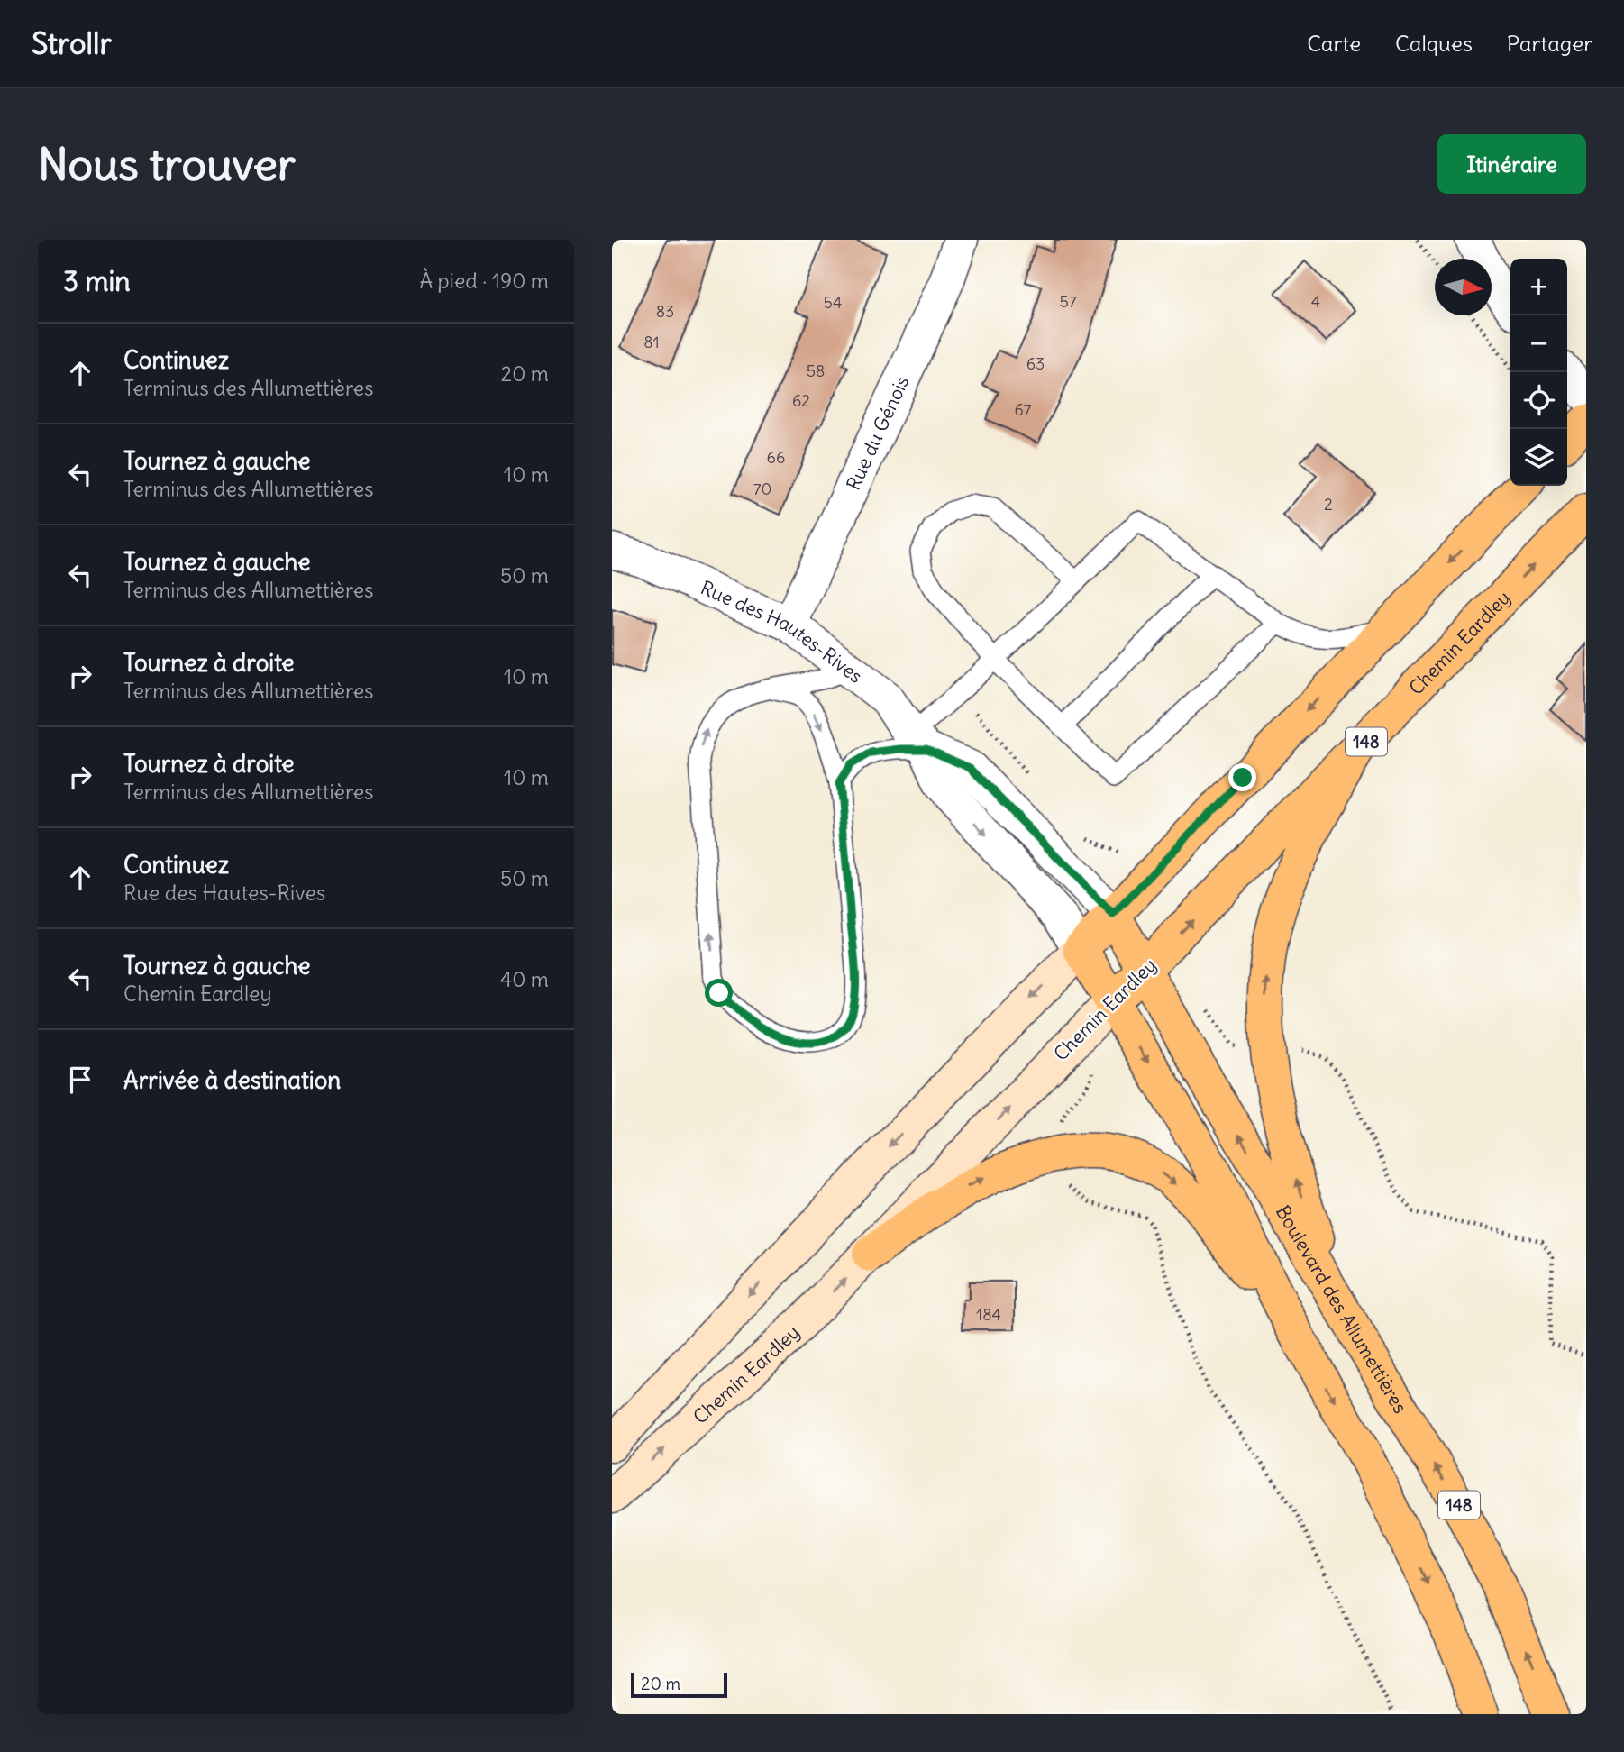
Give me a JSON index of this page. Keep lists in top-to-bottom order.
{
  "streets": {
    "main road": ["Chemin Eardley", "148", "Boulevard des Allumettières"],
    "street": ["Rue du Génois", "Rue des Hautes-Rives"]
  },
  "crossings": [
    ["Rue du Génois", "Rue des Hautes-Rives"],
    ["Chemin Eardley", "Boulevard des Allumettières"]
  ],
  "house_numbers": [
    "57",
    "4",
    "54",
    "83",
    "81",
    "63",
    "58",
    "62",
    "67",
    "66",
    "70",
    "2",
    "184"
  ],
  "scale_bar": "20 m",
  "north": "right",
  "page": {
    "header": "Strollr",
    "nav": ["Carte", "Calques", "Partager"],
    "buttons": "Itinéraire",
    "title": "Nous trouver",
    "heading": ["3 min", "À pied · 190 m"],
    "map_buttons": ["+", "−"],
    "list": [
      ["Continuez", "Terminus des Allumettières", "20 m"],
      ["Tournez à gauche", "Terminus des Allumettières", "10 m"],
      ["Tournez à gauche", "Terminus des Allumettières", "50 m"],
      ["Tournez à droite", "Terminus des Allumettières", "10 m"],
      ["Tournez à droite", "Terminus des Allumettières", "10 m"],
      ["Continuez", "Rue des Hautes-Rives", "50 m"],
      ["Tournez à gauche", "Chemin Eardley", "40 m"],
      "Arrivée à destination"
    ],
    "scale": "20 m"
  }
}
